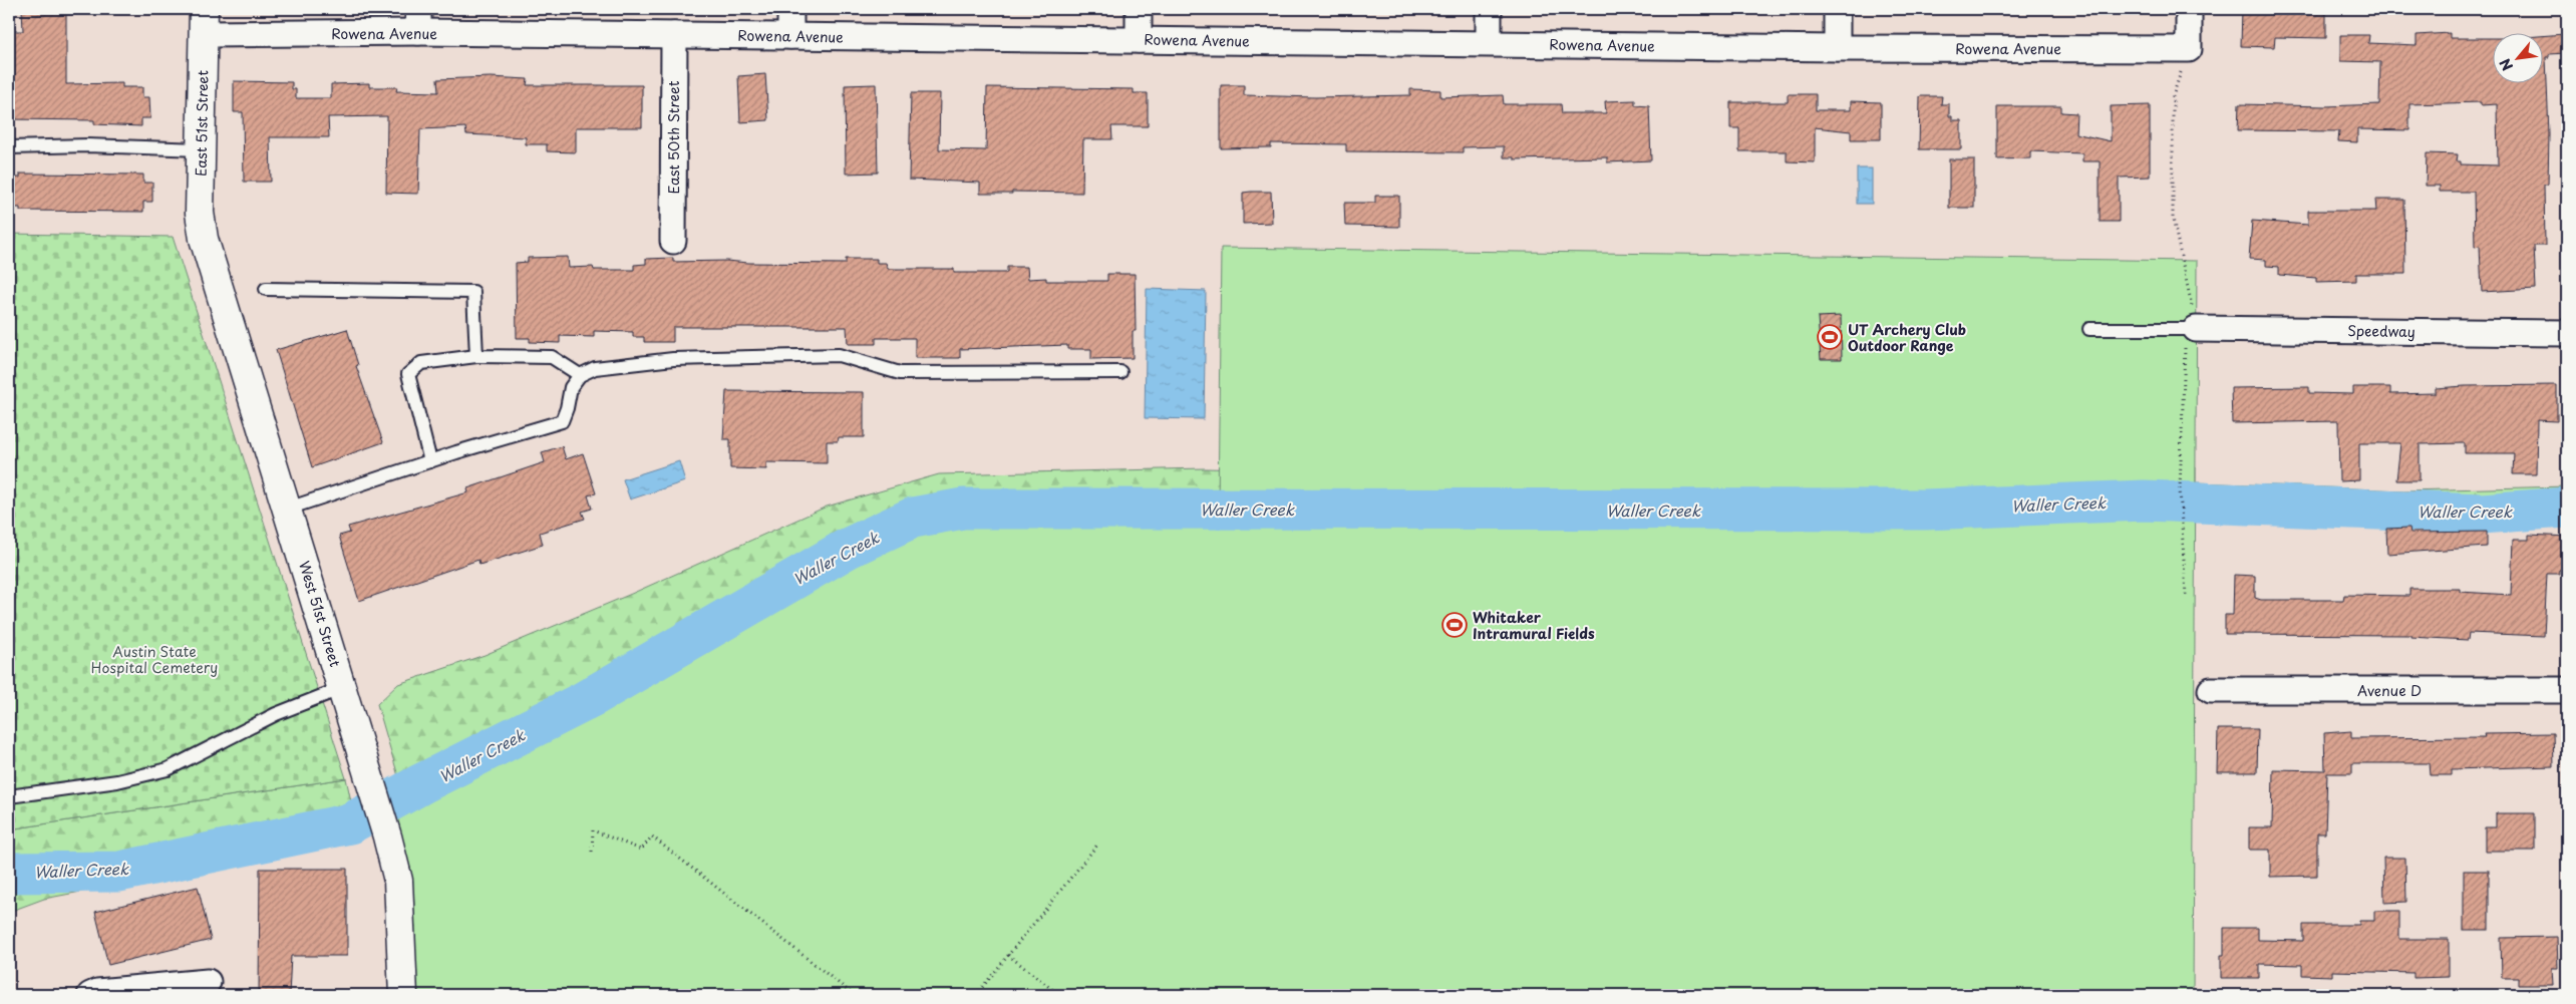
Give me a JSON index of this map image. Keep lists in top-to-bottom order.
{
  "streets": {
    "main road": ["East 51st Street", "West 51st Street"],
    "street": [
      "Rowena Avenue",
      "East 50th Street",
      "Speedway",
      "Avenue D"
    ]
  },
  "crossings": [
    ["Rowena Avenue", "East 51st Street"],
    ["Rowena Avenue", "East 50th Street"],
    ["East 51st Street", "West 51st Street"]
  ],
  "water": ["Waller Creek"],
  "parks": ["Austin State Hospital Cemetery"],
  "places": {
    "sports": ["UT Archery Club Outdoor Range", "Whitaker Intramural Fields"]
  },
  "north": "bottom left"
}
